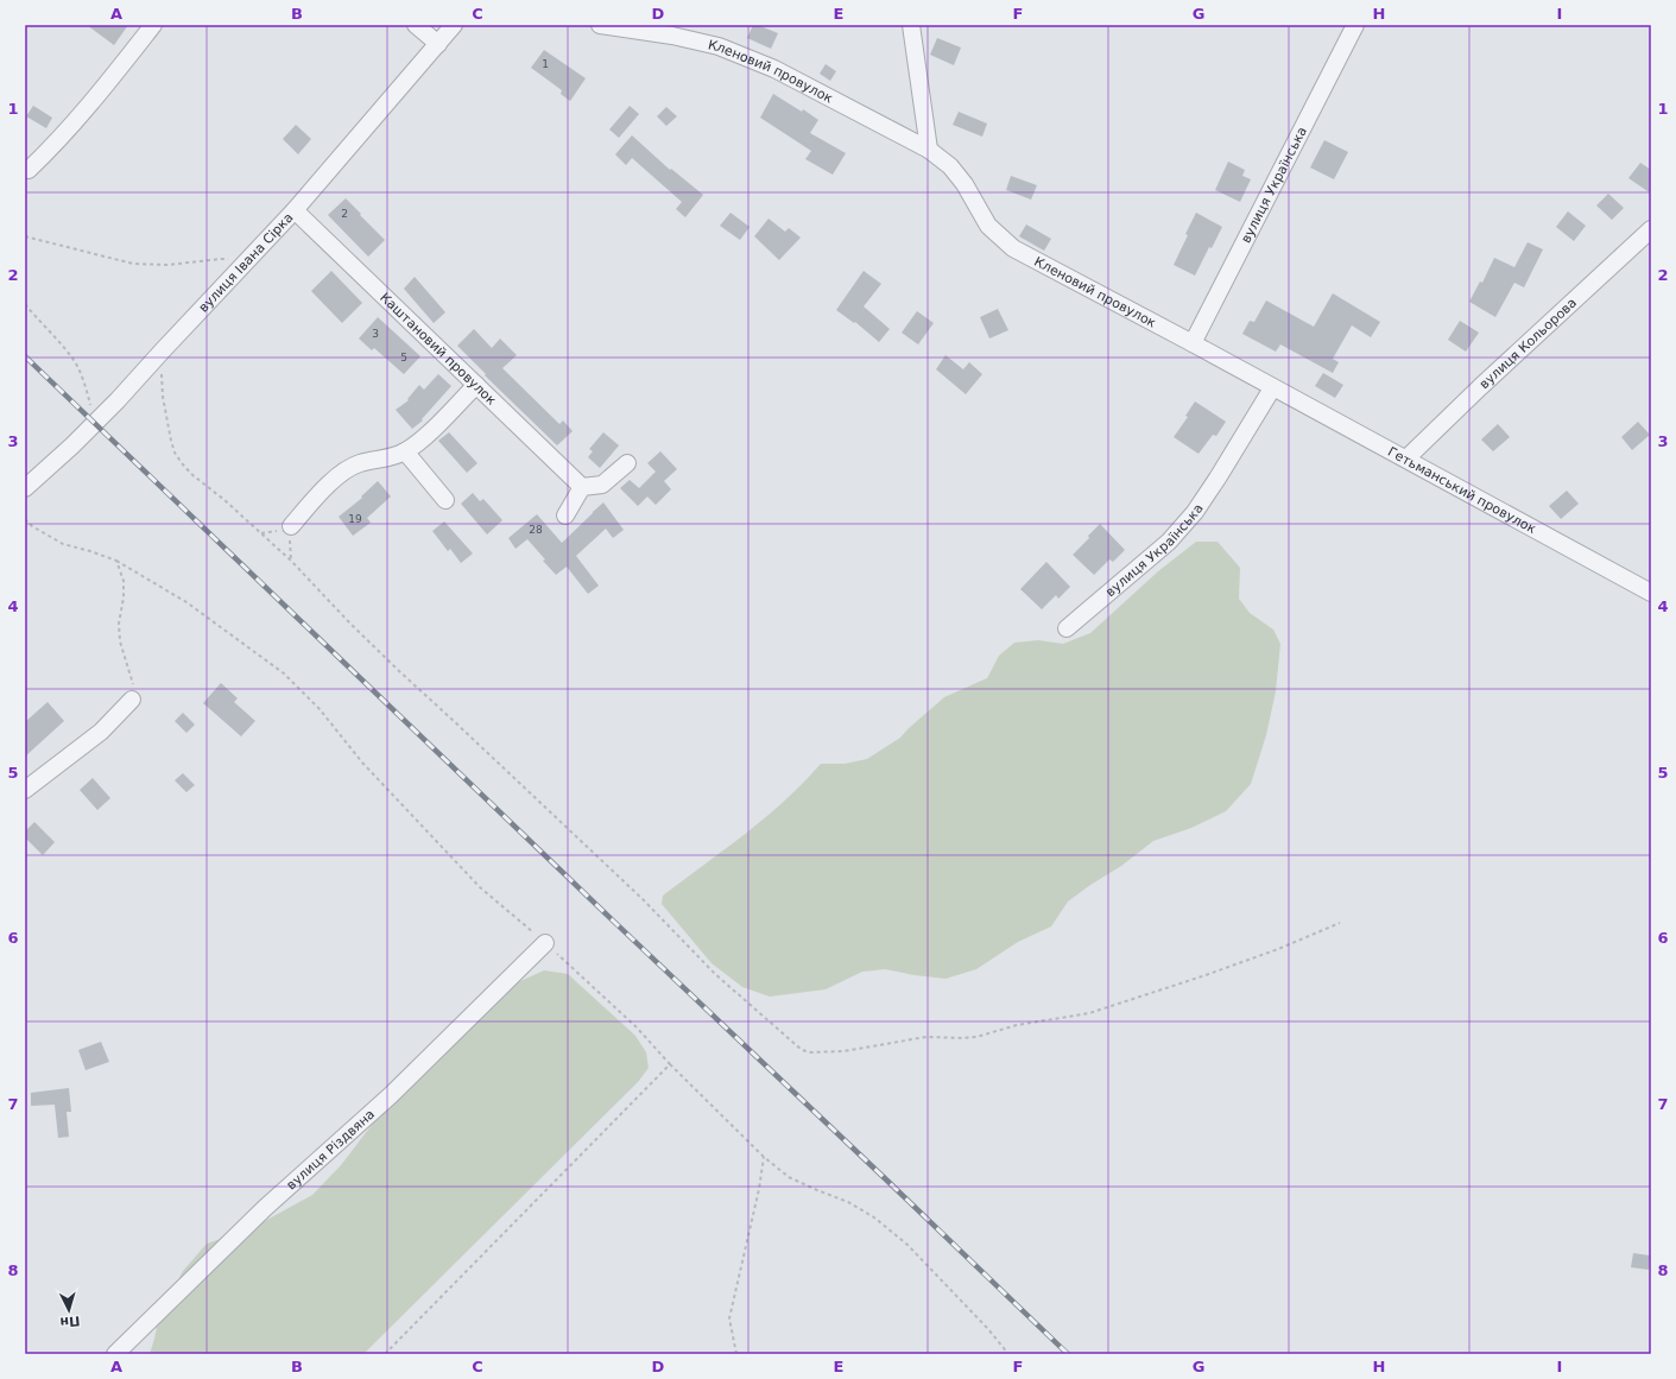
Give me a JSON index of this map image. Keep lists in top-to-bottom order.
{
  "streets": {
    "street": [
      "Кленовий провулок",
      "вулиця Українська",
      "вулиця Івана Сірка",
      "вулиця Кольорова",
      "Каштановий провулок",
      "Гетьманський провулок",
      "вулиця Різдвяна"
    ]
  },
  "crossings": [
    ["Кленовий провулок", "вулиця Українська"],
    ["Кленовий провулок", "Гетьманський провулок"],
    ["вулиця Українська", "Гетьманський провулок"],
    ["вулиця Івана Сірка", "Каштановий провулок"],
    ["вулиця Кольорова", "Гетьманський провулок"]
  ],
  "house_numbers": [
    "1",
    "2",
    "3",
    "5",
    "19",
    "28"
  ],
  "north": "bottom",
  "grid": {
    "columns": [
      "A",
      "B",
      "C",
      "D",
      "E",
      "F",
      "G",
      "H",
      "I"
    ],
    "rows": [
      "1",
      "2",
      "3",
      "4",
      "5",
      "6",
      "7",
      "8"
    ]
  }
}
